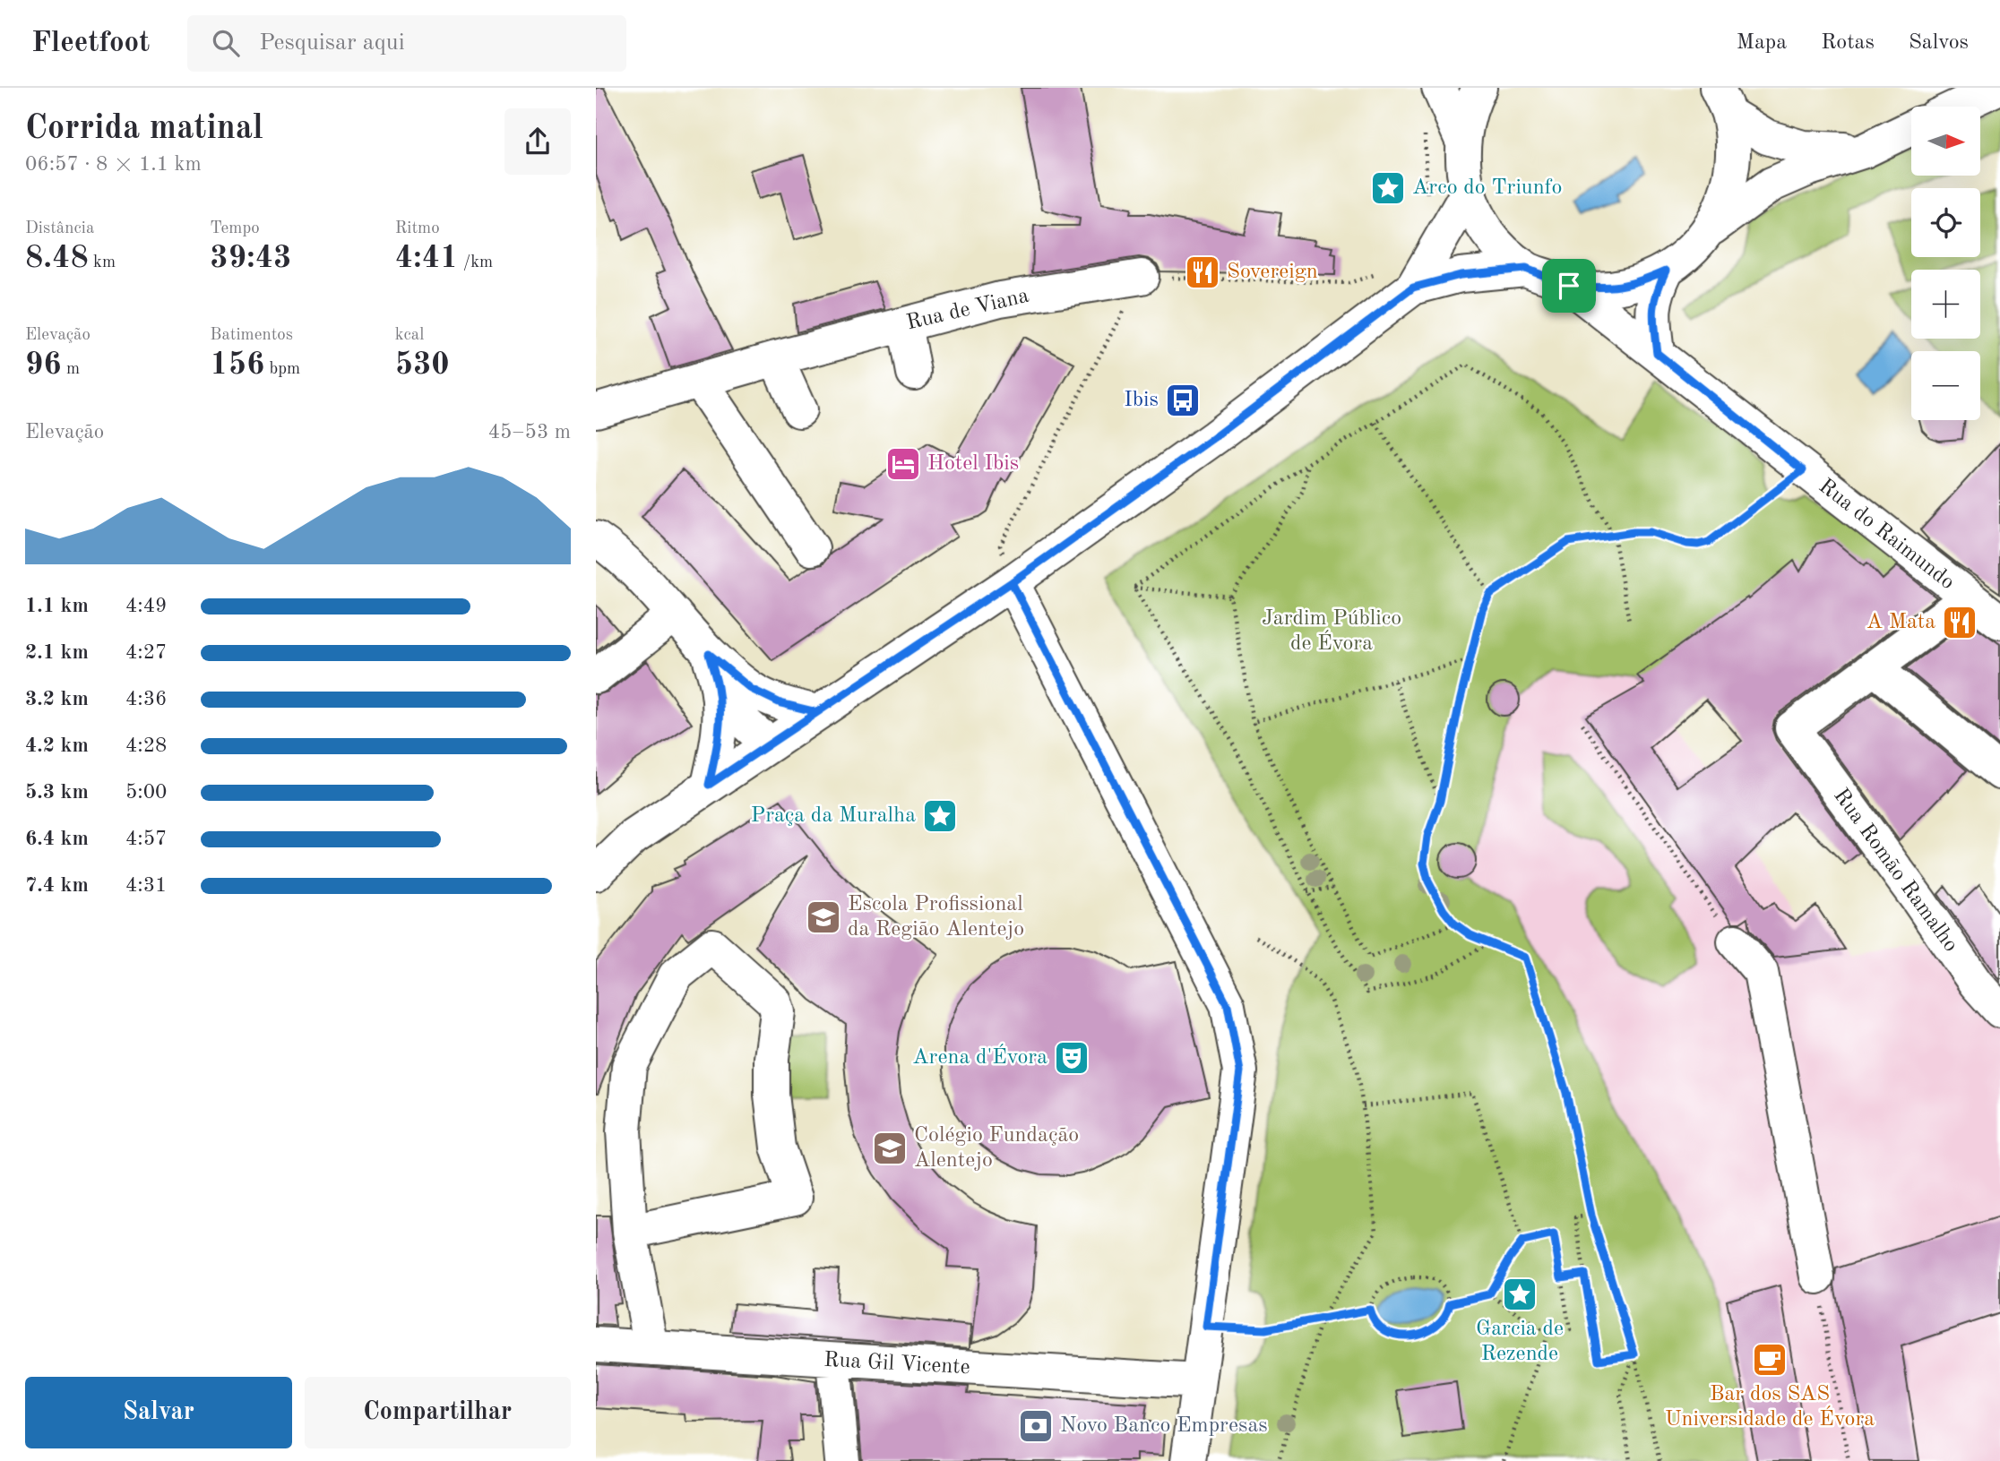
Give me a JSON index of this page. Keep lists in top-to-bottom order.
{
  "streets": {
    "street": [
      "Rua de Viana",
      "Rua do Raimundo",
      "Rua Romão Ramalho",
      "Rua Gil Vicente"
    ]
  },
  "parks": ["Jardim Público de Évora"],
  "places": {
    "place": ["Arco do Triunfo", "Praça da Muralha", "Garcia de Rezende"],
    "restaurant": ["Sovereign", "A Mata"],
    "bus stop": ["Ibis"],
    "hotel": ["Hotel Ibis"],
    "school or university": ["Escola Profissional da Região Alentejo", "Colégio Fundação Alentejo"],
    "theatre": ["Arena d'Évora"],
    "cafe": ["Bar dos SAS Universidade de Évora"],
    "bank": ["Novo Banco Empresas"]
  },
  "north": "right",
  "page": {
    "header": "Fleetfoot",
    "search": "Pesquisar aqui",
    "nav": ["Mapa", "Rotas", "Salvos"],
    "heading": ["Corrida matinal", "06:57 · 8 × 1.1 km"],
    "map_buttons": ["+", "−"],
    "stats": [
      ["Distância", "8.48 km"],
      ["Tempo", "39:43"],
      ["Ritmo", "4:41 /km"],
      ["Elevação", "96 m"],
      ["Batimentos", "156 bpm"],
      ["kcal", "530"]
    ],
    "chart": ["Elevação", "45–53 m"],
    "list": [
      {
        "name": "1.1 km",
        "note": "4:49"
      },
      {
        "name": "2.1 km",
        "note": "4:27"
      },
      {
        "name": "3.2 km",
        "note": "4:36"
      },
      {
        "name": "4.2 km",
        "note": "4:28"
      },
      {
        "name": "5.3 km",
        "note": "5:00"
      },
      {
        "name": "6.4 km",
        "note": "4:57"
      },
      {
        "name": "7.4 km",
        "note": "4:31"
      }
    ],
    "buttons": ["Salvar", "Compartilhar"]
  }
}
